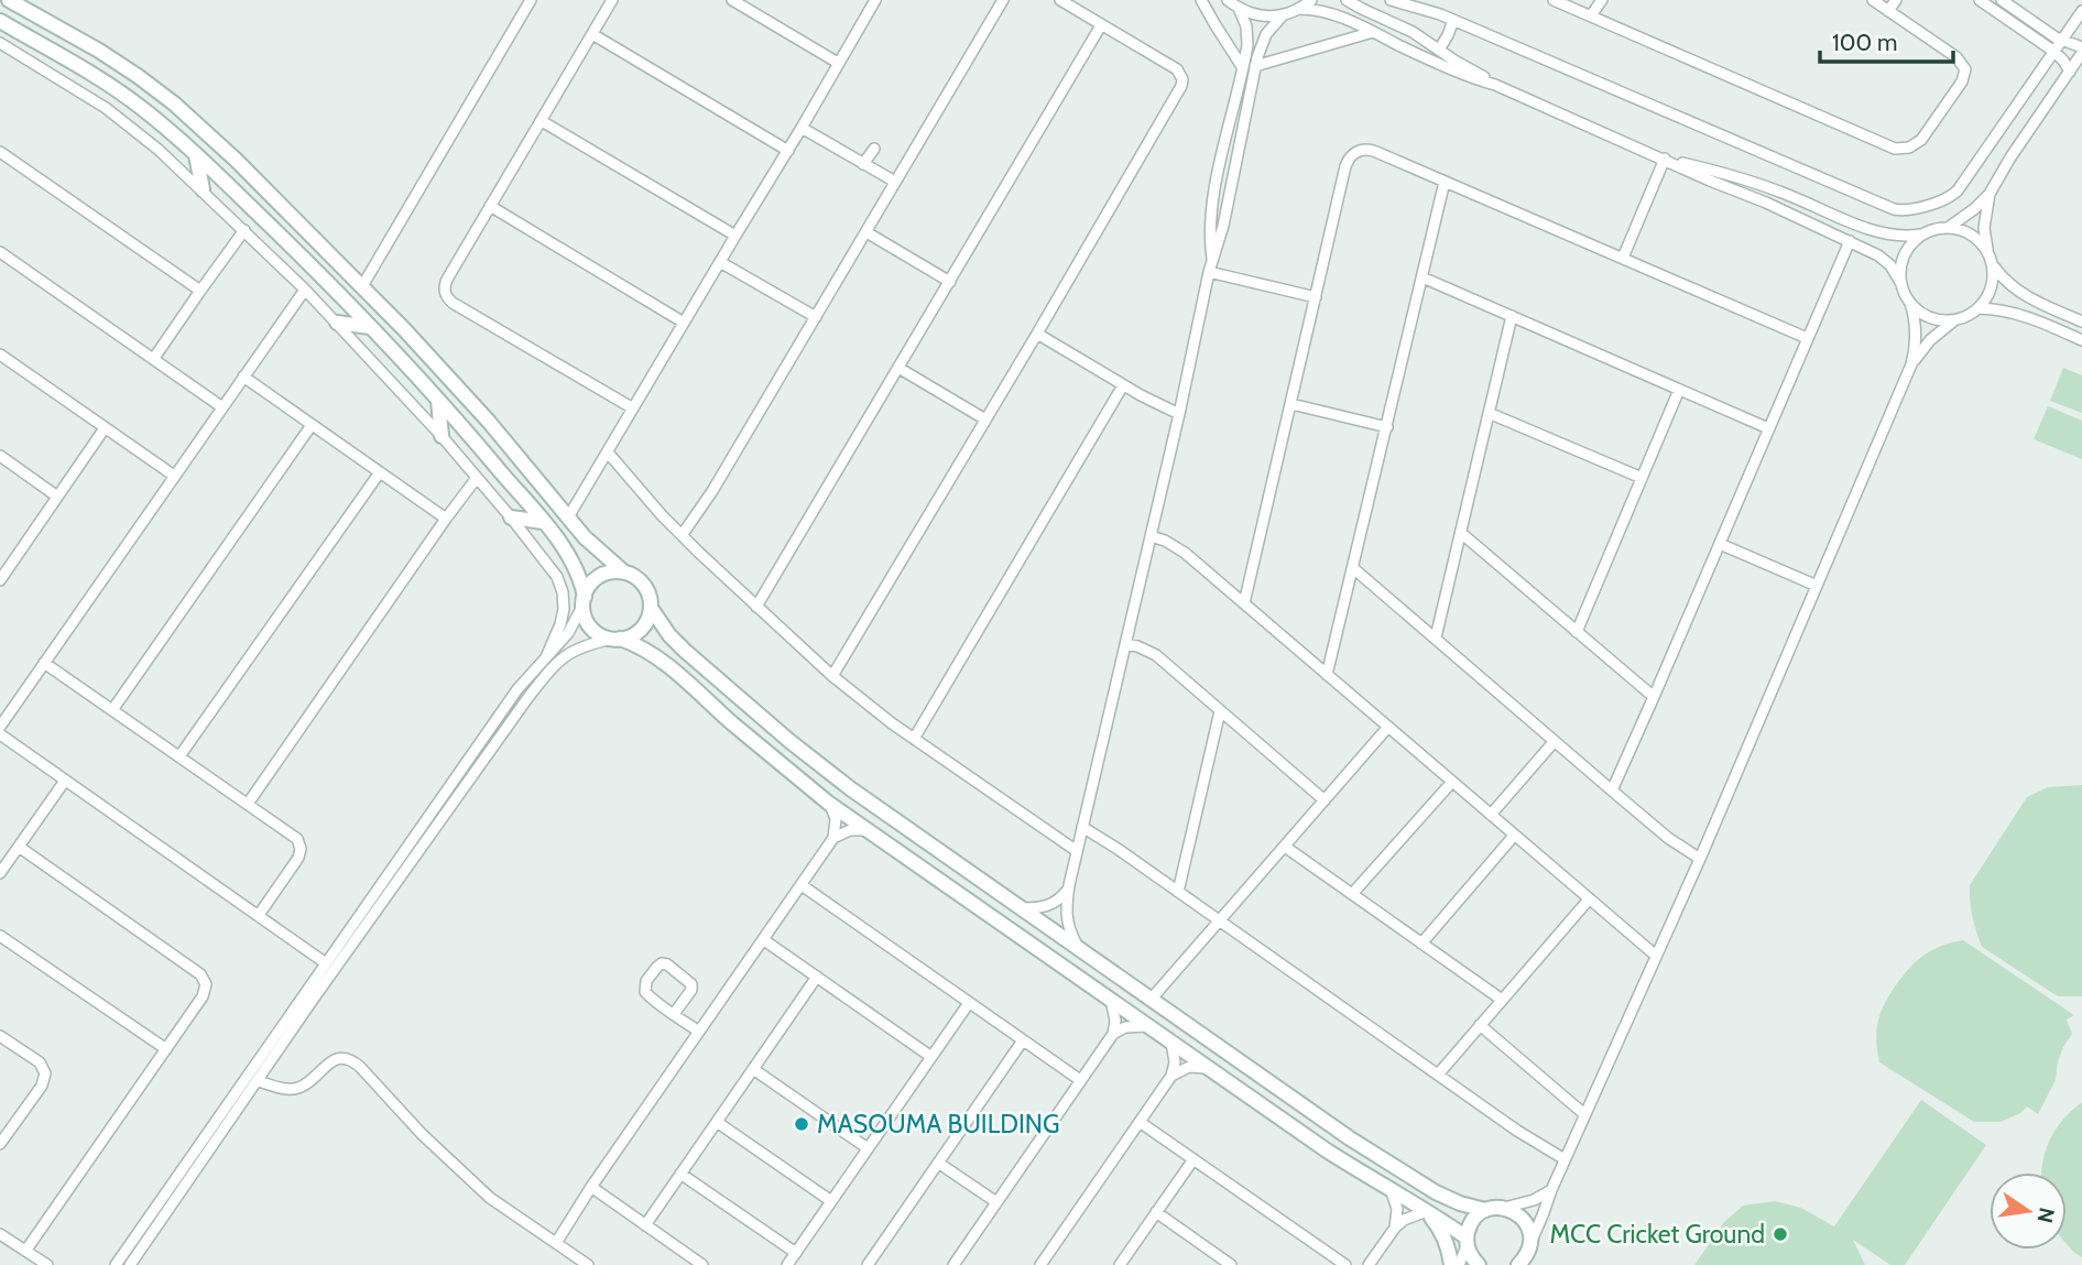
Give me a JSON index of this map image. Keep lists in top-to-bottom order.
{
  "places": ["MASOUMA BUILDING", "MCC Cricket Ground"],
  "scale_bar": "100 m",
  "north": "right"
}
